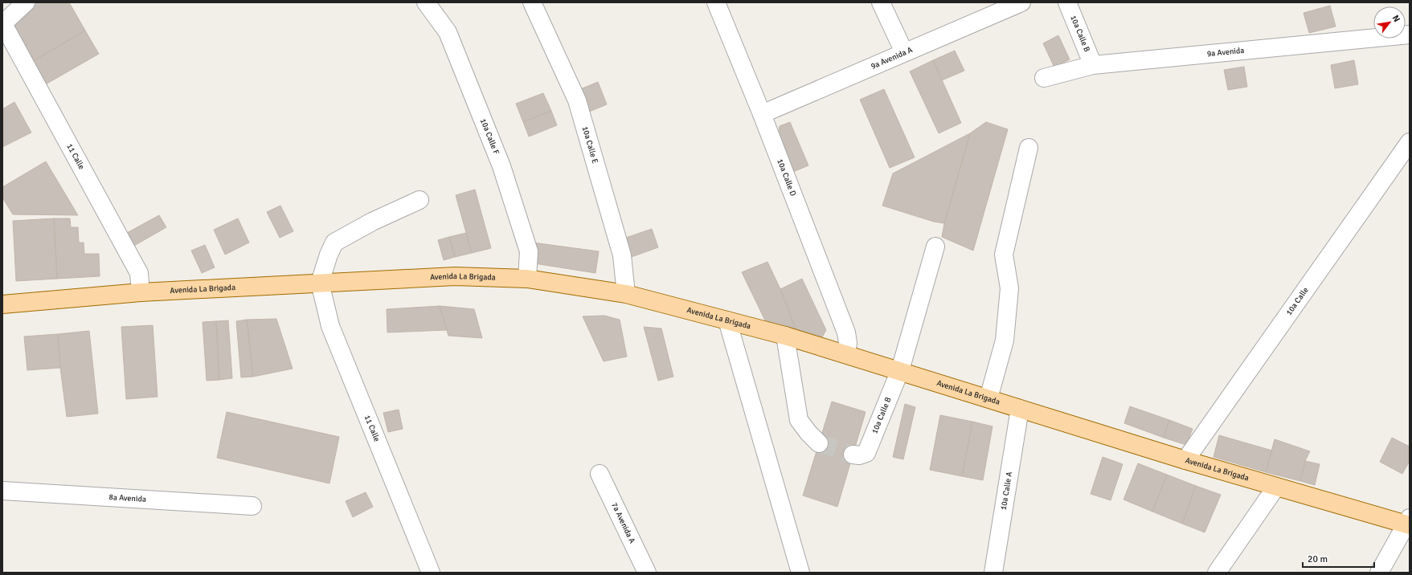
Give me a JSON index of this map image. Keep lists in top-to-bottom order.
{
  "streets": {
    "main road": ["Avenida La Brigada"],
    "street": [
      "10a Calle B",
      "9a Avenida",
      "9a Avenida A",
      "10a Calle F",
      "10a Calle E",
      "11 Calle",
      "10a Calle D",
      "10a Calle",
      "10a Calle A",
      "8a Avenida",
      "7a Avenida A"
    ]
  },
  "crossings": [
    ["10a Calle B", "9a Avenida"],
    ["10a Calle B", "Avenida La Brigada"],
    ["9a Avenida A", "10a Calle D"],
    ["10a Calle F", "Avenida La Brigada"],
    ["10a Calle E", "Avenida La Brigada"],
    ["11 Calle", "Avenida La Brigada"],
    ["10a Calle D", "Avenida La Brigada"],
    ["Avenida La Brigada", "10a Calle"],
    ["Avenida La Brigada", "10a Calle A"]
  ],
  "scale_bar": "20 m",
  "north": "top right"
}
